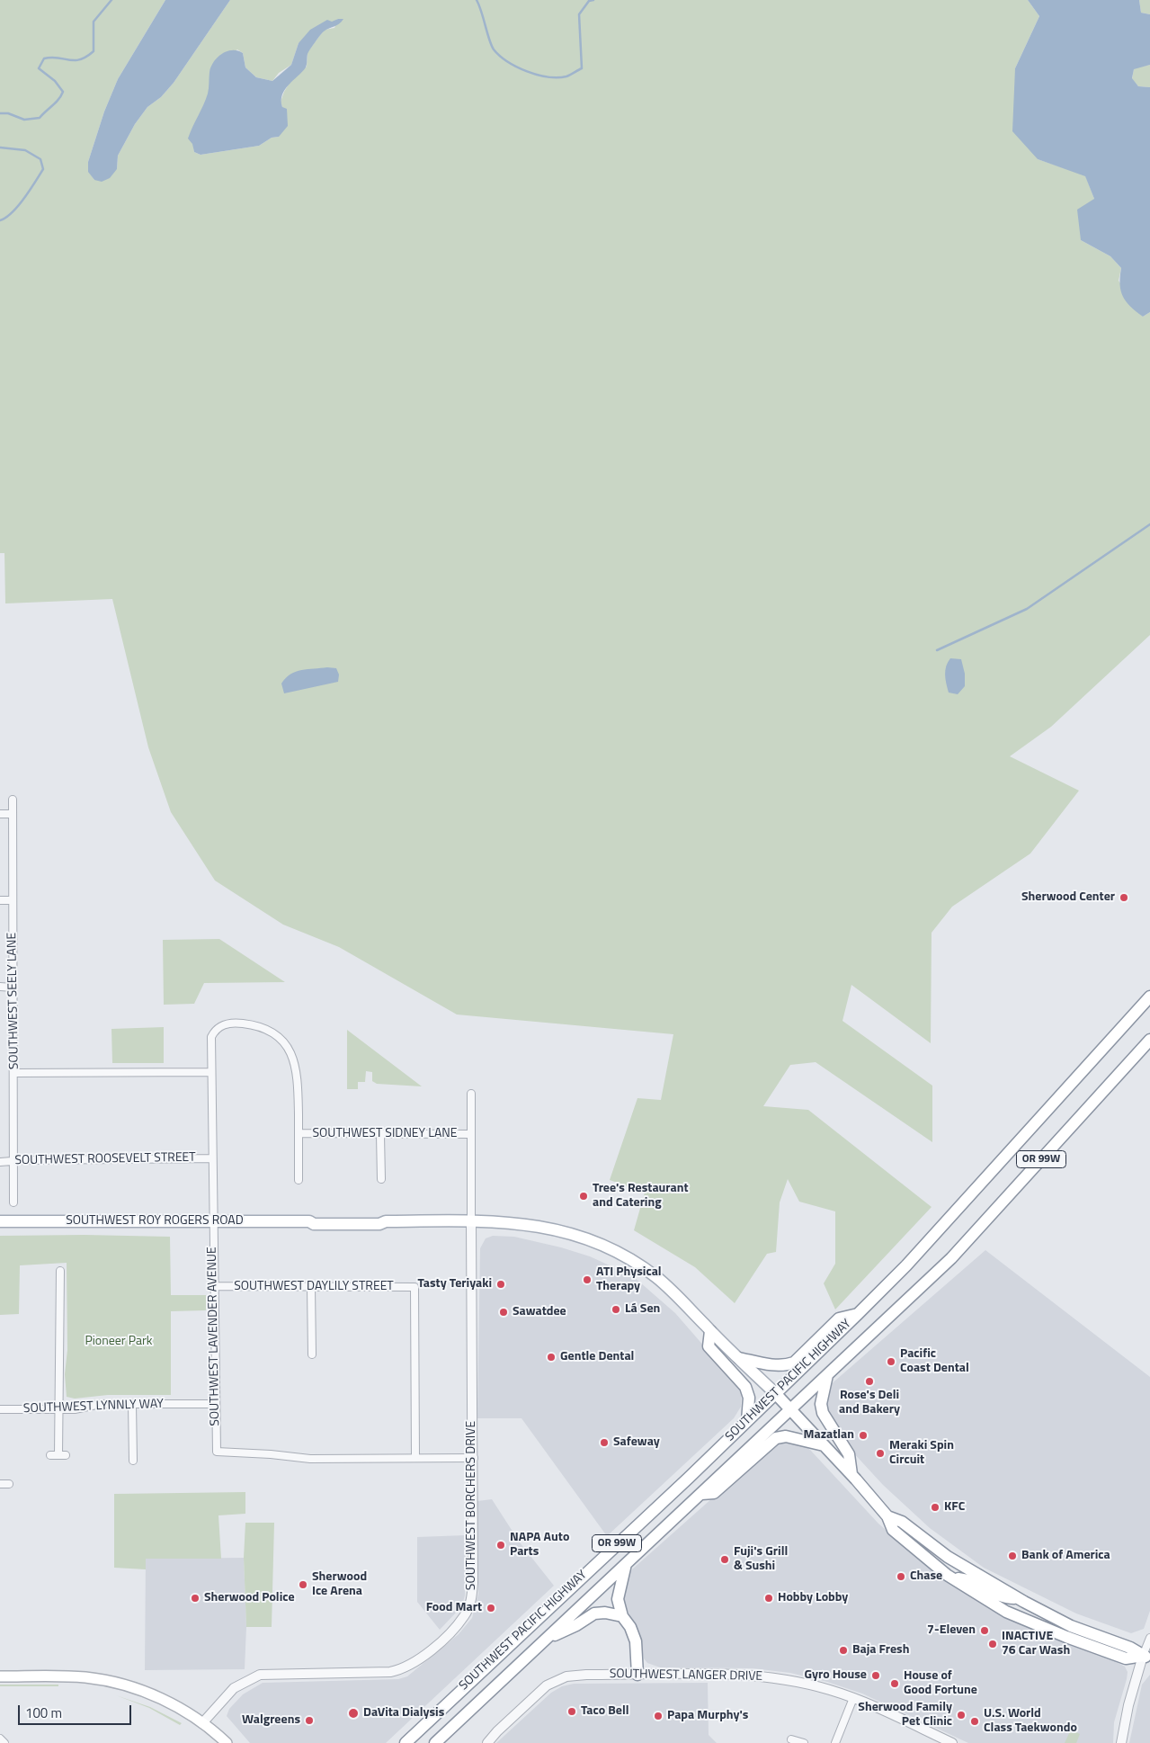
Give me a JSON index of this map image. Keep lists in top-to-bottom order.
{
  "streets": {
    "main road": ["OR 99W", "SOUTHWEST ROY ROGERS ROAD", "SOUTHWEST PACIFIC HIGHWAY"],
    "street": [
      "SOUTHWEST SEELY LANE",
      "SOUTHWEST SIDNEY LANE",
      "SOUTHWEST ROOSEVELT STREET",
      "SOUTHWEST DAYLILY STREET",
      "SOUTHWEST LAVENDER AVENUE",
      "SOUTHWEST LYNNLY WAY",
      "SOUTHWEST BORCHERS DRIVE",
      "SOUTHWEST LANGER DRIVE"
    ]
  },
  "crossings": [
    ["SOUTHWEST SEELY LANE", "SOUTHWEST ROOSEVELT STREET"],
    ["SOUTHWEST SIDNEY LANE", "SOUTHWEST LAVENDER AVENUE"],
    ["SOUTHWEST SIDNEY LANE", "SOUTHWEST BORCHERS DRIVE"],
    ["SOUTHWEST ROOSEVELT STREET", "SOUTHWEST LAVENDER AVENUE"],
    ["SOUTHWEST ROY ROGERS ROAD", "SOUTHWEST LAVENDER AVENUE"],
    ["SOUTHWEST ROY ROGERS ROAD", "SOUTHWEST PACIFIC HIGHWAY"],
    ["SOUTHWEST ROY ROGERS ROAD", "SOUTHWEST BORCHERS DRIVE"],
    ["SOUTHWEST DAYLILY STREET", "SOUTHWEST LAVENDER AVENUE"],
    ["SOUTHWEST LAVENDER AVENUE", "SOUTHWEST LYNNLY WAY"]
  ],
  "parks": ["Pioneer Park"],
  "places": [
    "Sherwood Center",
    "Tree's Restaurant and Catering",
    "ATI Physical Therapy",
    "Tasty Teriyaki",
    "Lá Sen",
    "Sawatdee",
    "Gentle Dental",
    "Pacific Coast Dental",
    "Rose's Deli and Bakery",
    "Mazatlan",
    "Safeway",
    "Meraki Spin Circuit",
    "KFC",
    "NAPA Auto Parts",
    "Bank of America",
    "Fuji's Grill & Sushi",
    "Chase",
    "Sherwood Ice Arena",
    "Sherwood Police",
    "Hobby Lobby",
    "Food Mart",
    "7-Eleven",
    "INACTIVE 76 Car Wash",
    "Baja Fresh",
    "Gyro House",
    "House of Good Fortune",
    "Taco Bell",
    "DaVita Dialysis",
    "Sherwood Family Pet Clinic",
    "Papa Murphy's",
    "Walgreens",
    "U.S. World Class Taekwondo"
  ],
  "scale_bar": "100 m"
}
